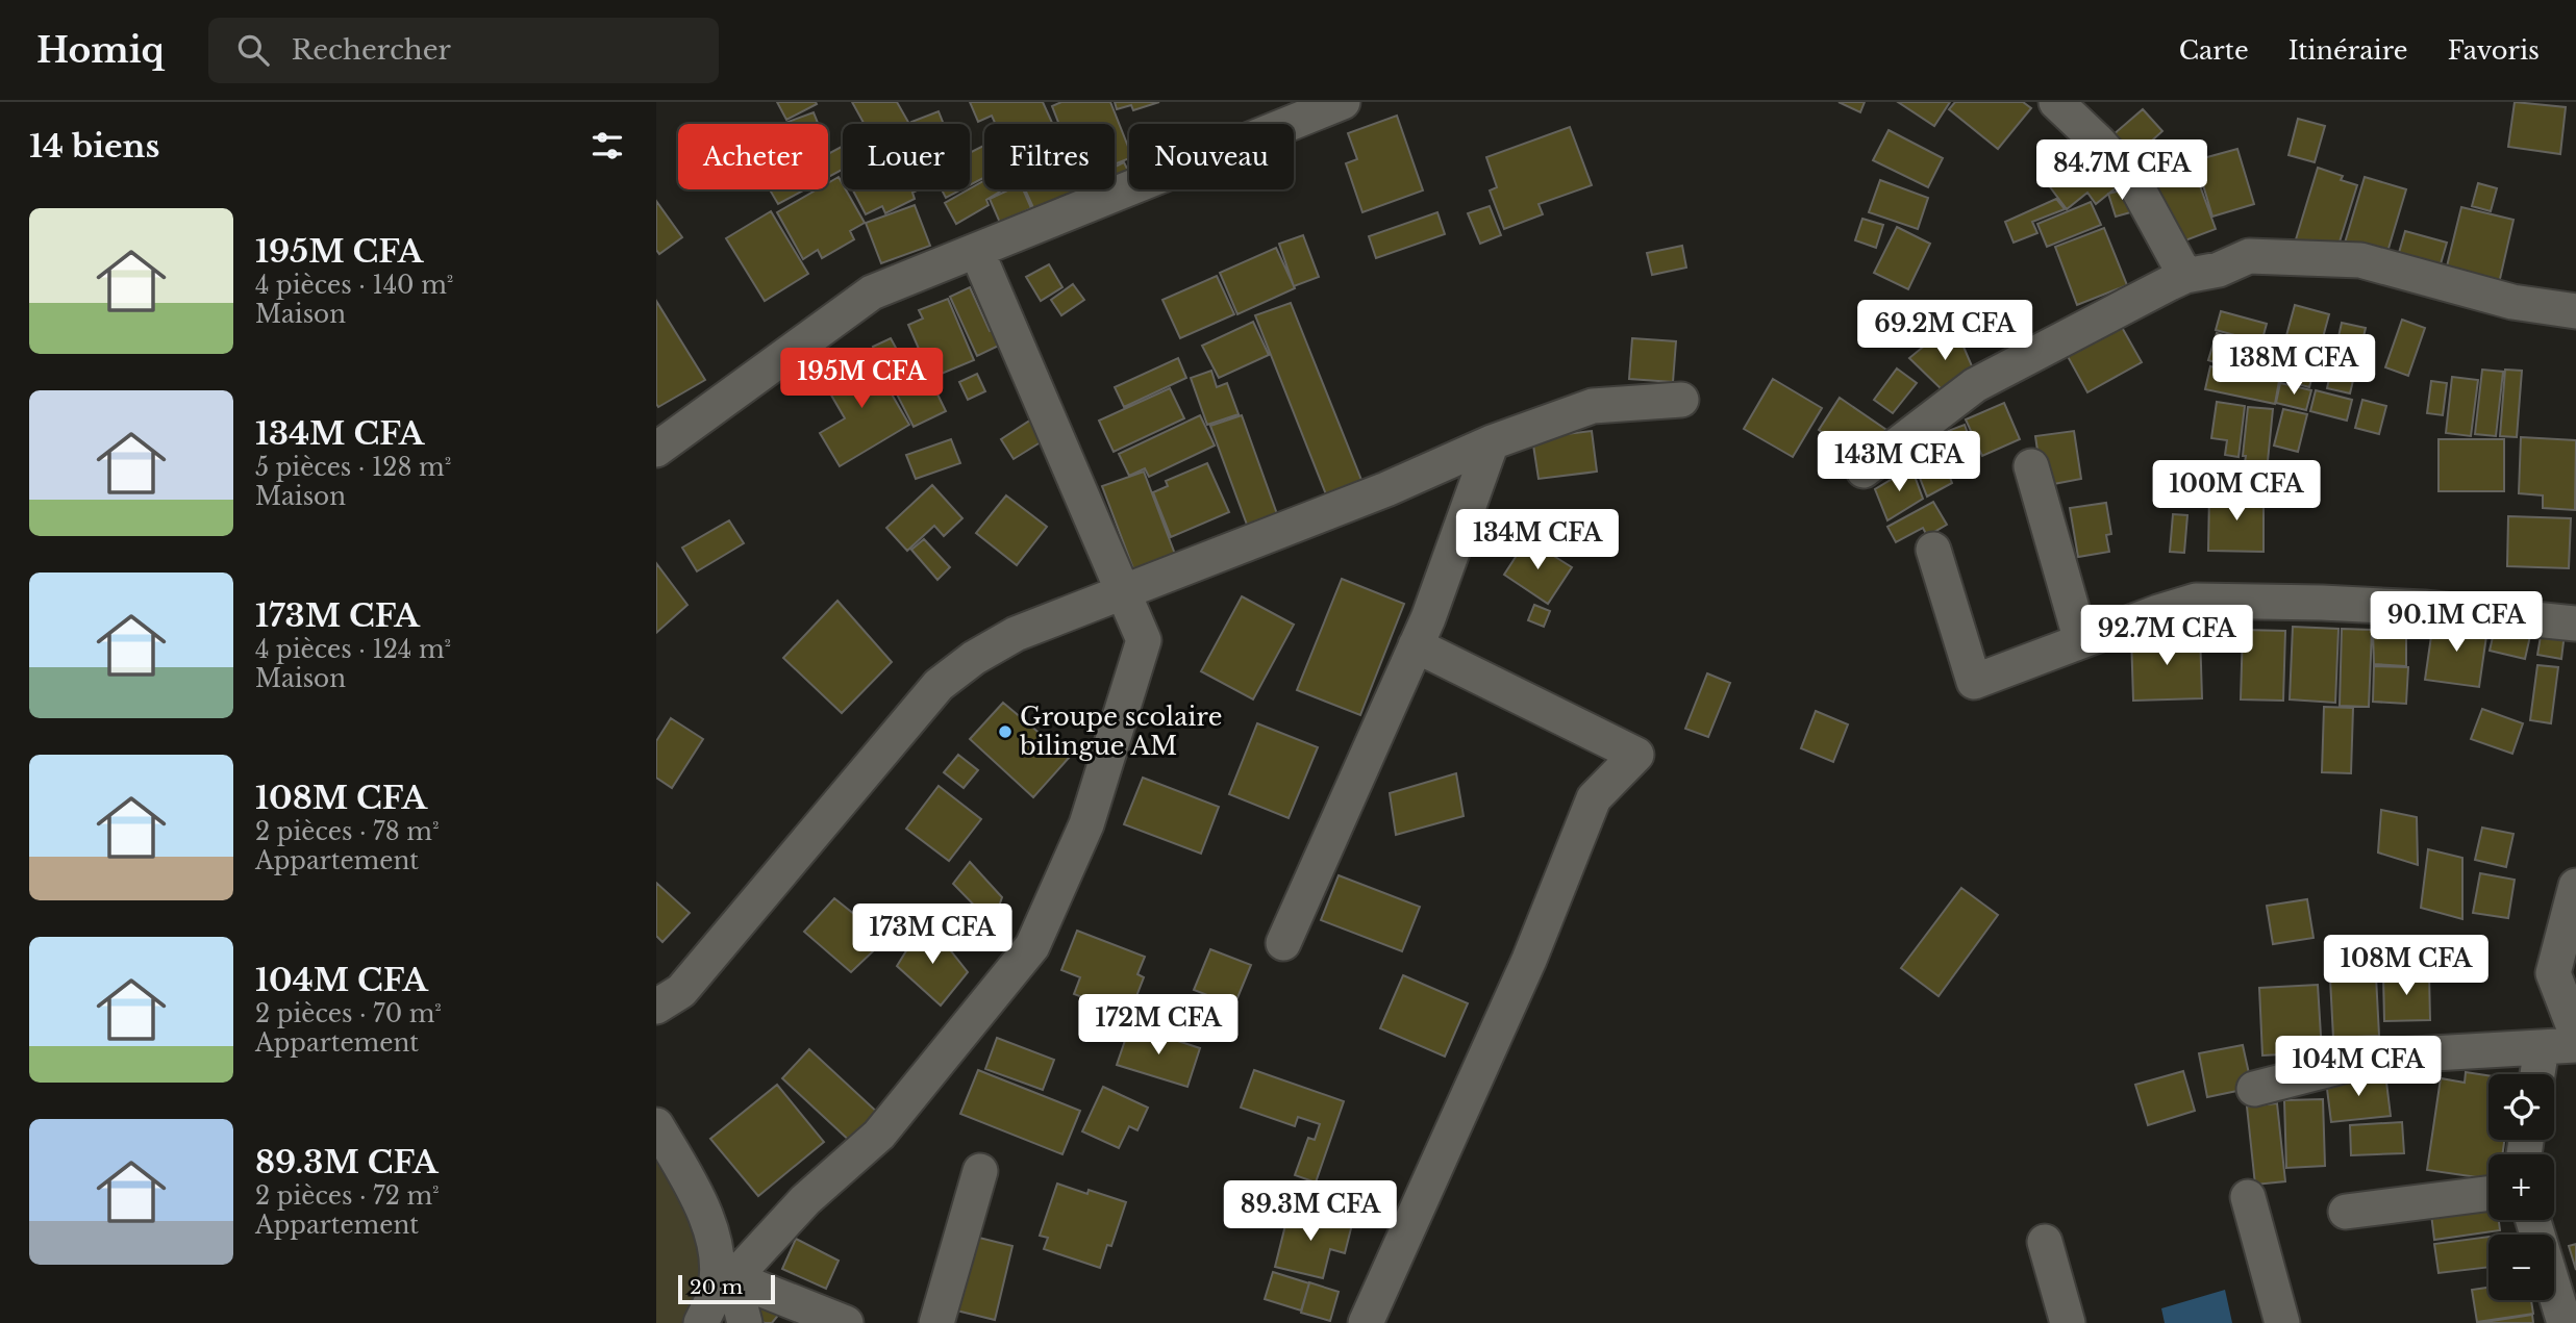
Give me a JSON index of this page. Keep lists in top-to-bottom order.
{
  "places": ["Groupe scolaire bilingue AM"],
  "scale_bar": "20 m",
  "page": {
    "header": "Homiq",
    "search": "Rechercher",
    "nav": ["Carte", "Itinéraire", "Favoris"],
    "heading": "14 biens",
    "chip": [
      "Acheter",
      "Louer",
      "Filtres",
      "Nouveau"
    ],
    "price": [
      "84.7M CFA",
      "69.2M CFA",
      "138M CFA",
      "195M CFA",
      "143M CFA",
      "100M CFA",
      "134M CFA",
      "90.1M CFA",
      "92.7M CFA",
      "173M CFA",
      "108M CFA",
      "172M CFA",
      "104M CFA",
      "89.3M CFA"
    ],
    "list": [
      {
        "name": "195M CFA",
        "note": "4 pièces · 140 m² · Maison"
      },
      {
        "name": "134M CFA",
        "note": "5 pièces · 128 m² · Maison"
      },
      {
        "name": "173M CFA",
        "note": "4 pièces · 124 m² · Maison"
      },
      {
        "name": "108M CFA",
        "note": "2 pièces · 78 m² · Appartement"
      },
      {
        "name": "104M CFA",
        "note": "2 pièces · 70 m² · Appartement"
      },
      {
        "name": "89.3M CFA",
        "note": "2 pièces · 72 m² · Appartement"
      }
    ],
    "map_buttons": ["+", "−"],
    "scale": "20 m"
  }
}
